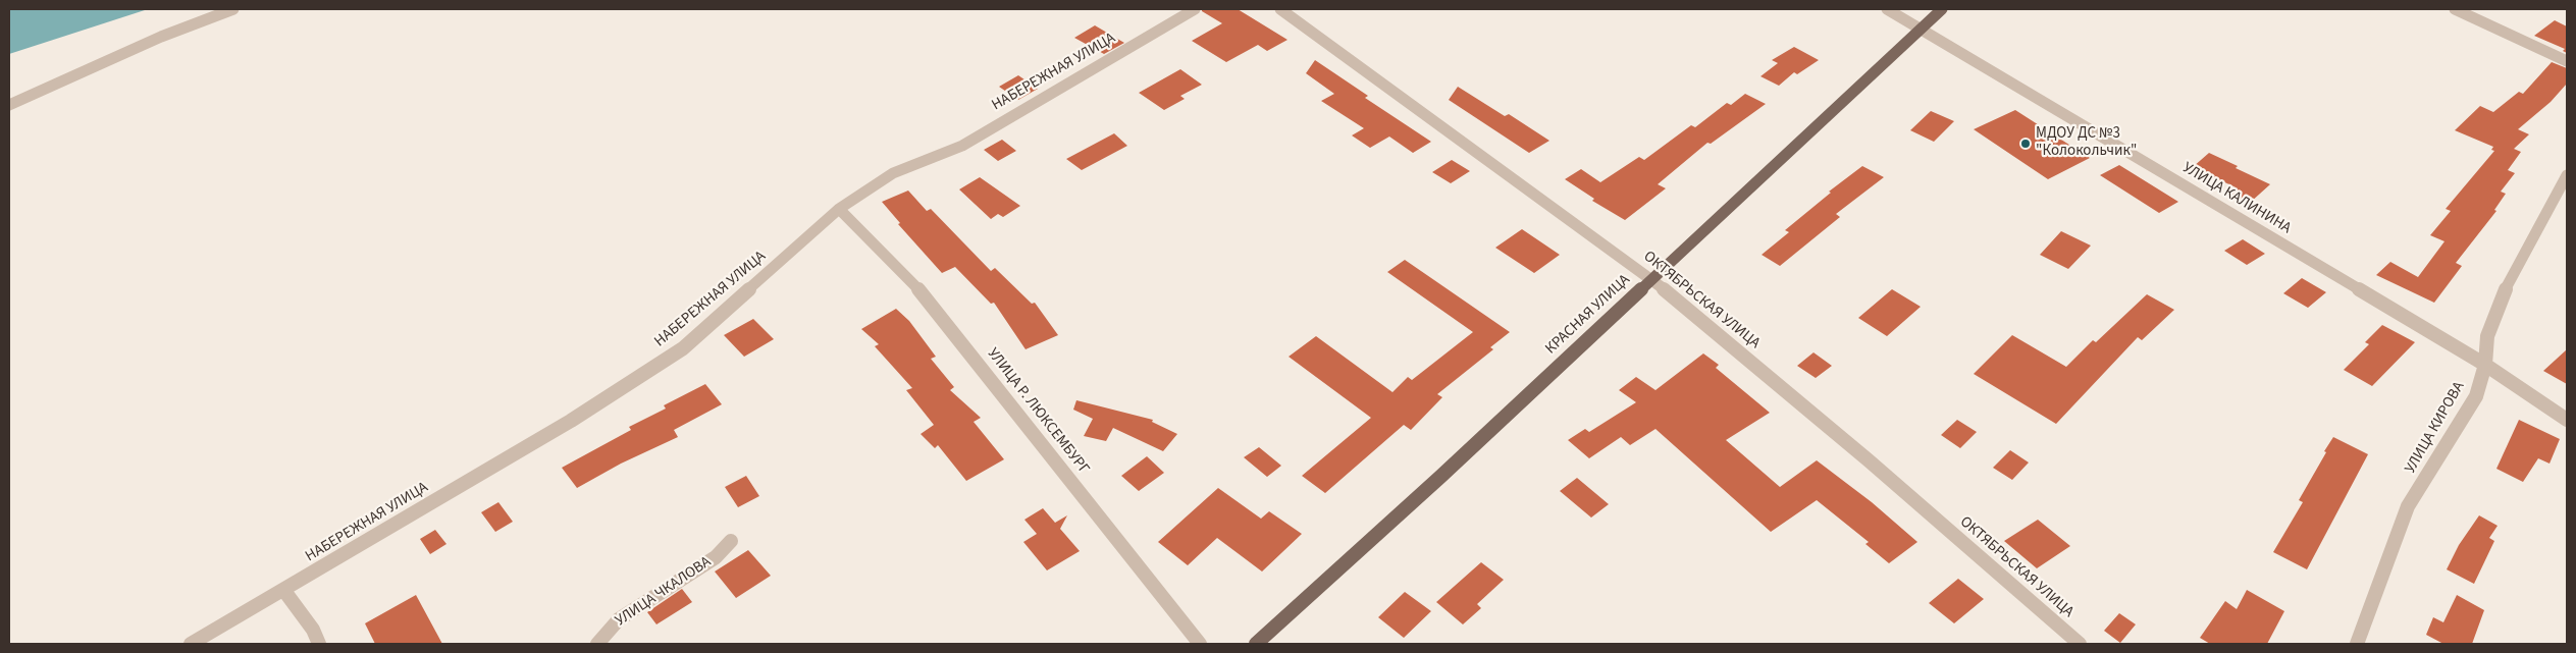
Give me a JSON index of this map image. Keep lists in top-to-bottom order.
{
  "streets": {
    "main road": ["КРАСНАЯ УЛИЦА"],
    "street": [
      "НАБЕРЕЖНАЯ УЛИЦА",
      "УЛИЦА КАЛИНИНА",
      "ОКТЯБРЬСКАЯ УЛИЦА",
      "УЛИЦА Р. ЛЮКСЕМБУРГ",
      "УЛИЦА КИРОВА",
      "УЛИЦА ЧКАЛОВА"
    ]
  },
  "crossings": [
    ["НАБЕРЕЖНАЯ УЛИЦА", "УЛИЦА Р. ЛЮКСЕМБУРГ"],
    ["УЛИЦА КАЛИНИНА", "КРАСНАЯ УЛИЦА"],
    ["УЛИЦА КАЛИНИНА", "УЛИЦА КИРОВА"],
    ["ОКТЯБРЬСКАЯ УЛИЦА", "КРАСНАЯ УЛИЦА"]
  ],
  "places": ["МДОУ ДС №3 \"Колокольчик\""]
}
